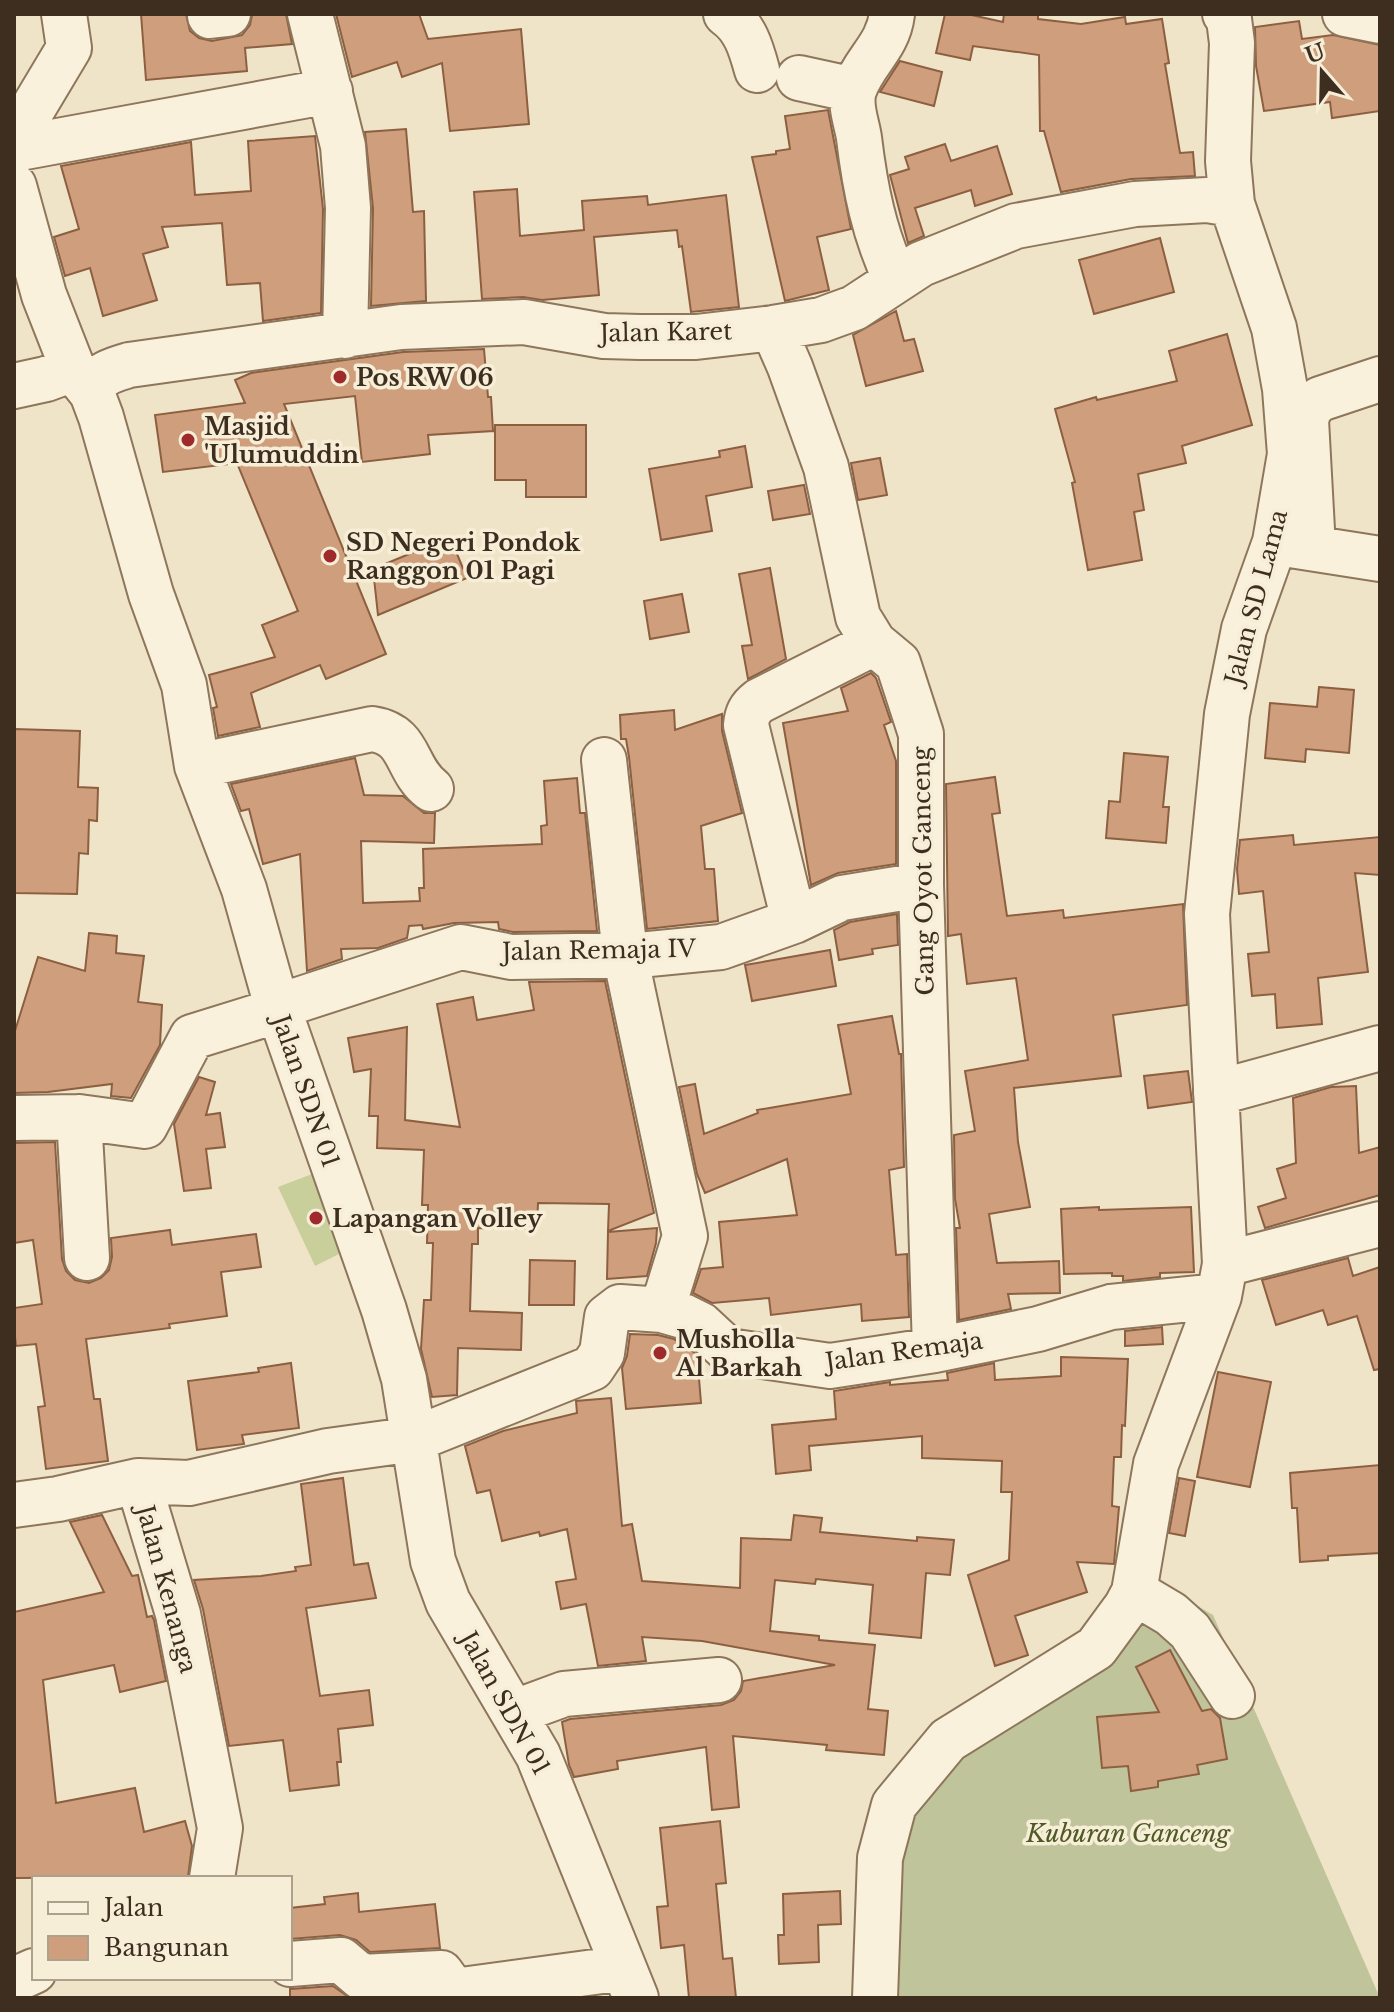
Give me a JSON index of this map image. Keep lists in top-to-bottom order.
{
  "streets": {
    "street": [
      "Jalan Karet",
      "Jalan SD Lama",
      "Gang Oyot Ganceng",
      "Jalan Remaja IV",
      "Jalan SDN 01",
      "Jalan Remaja",
      "Jalan Kenanga"
    ]
  },
  "crossings": [
    ["Jalan Karet", "Jalan SD Lama"],
    ["Jalan Karet", "Gang Oyot Ganceng"],
    ["Jalan Karet", "Jalan SDN 01"],
    ["Jalan SD Lama", "Jalan Remaja"],
    ["Gang Oyot Ganceng", "Jalan Remaja IV"],
    ["Gang Oyot Ganceng", "Jalan Remaja"],
    ["Jalan Remaja IV", "Jalan SDN 01"],
    ["Jalan SDN 01", "Jalan Remaja"],
    ["Jalan SDN 01", "Jalan Kenanga"],
    ["Jalan Remaja", "Jalan Kenanga"]
  ],
  "parks": ["Kuburan Ganceng"],
  "places": [
    "Pos RW 06",
    "Masjid 'Ulumuddin",
    "SD Negeri Pondok Ranggon 01 Pagi",
    "Lapangan Volley",
    "Musholla Al Barkah"
  ],
  "legend": ["Jalan", "Bangunan"],
  "north": "top"
}
